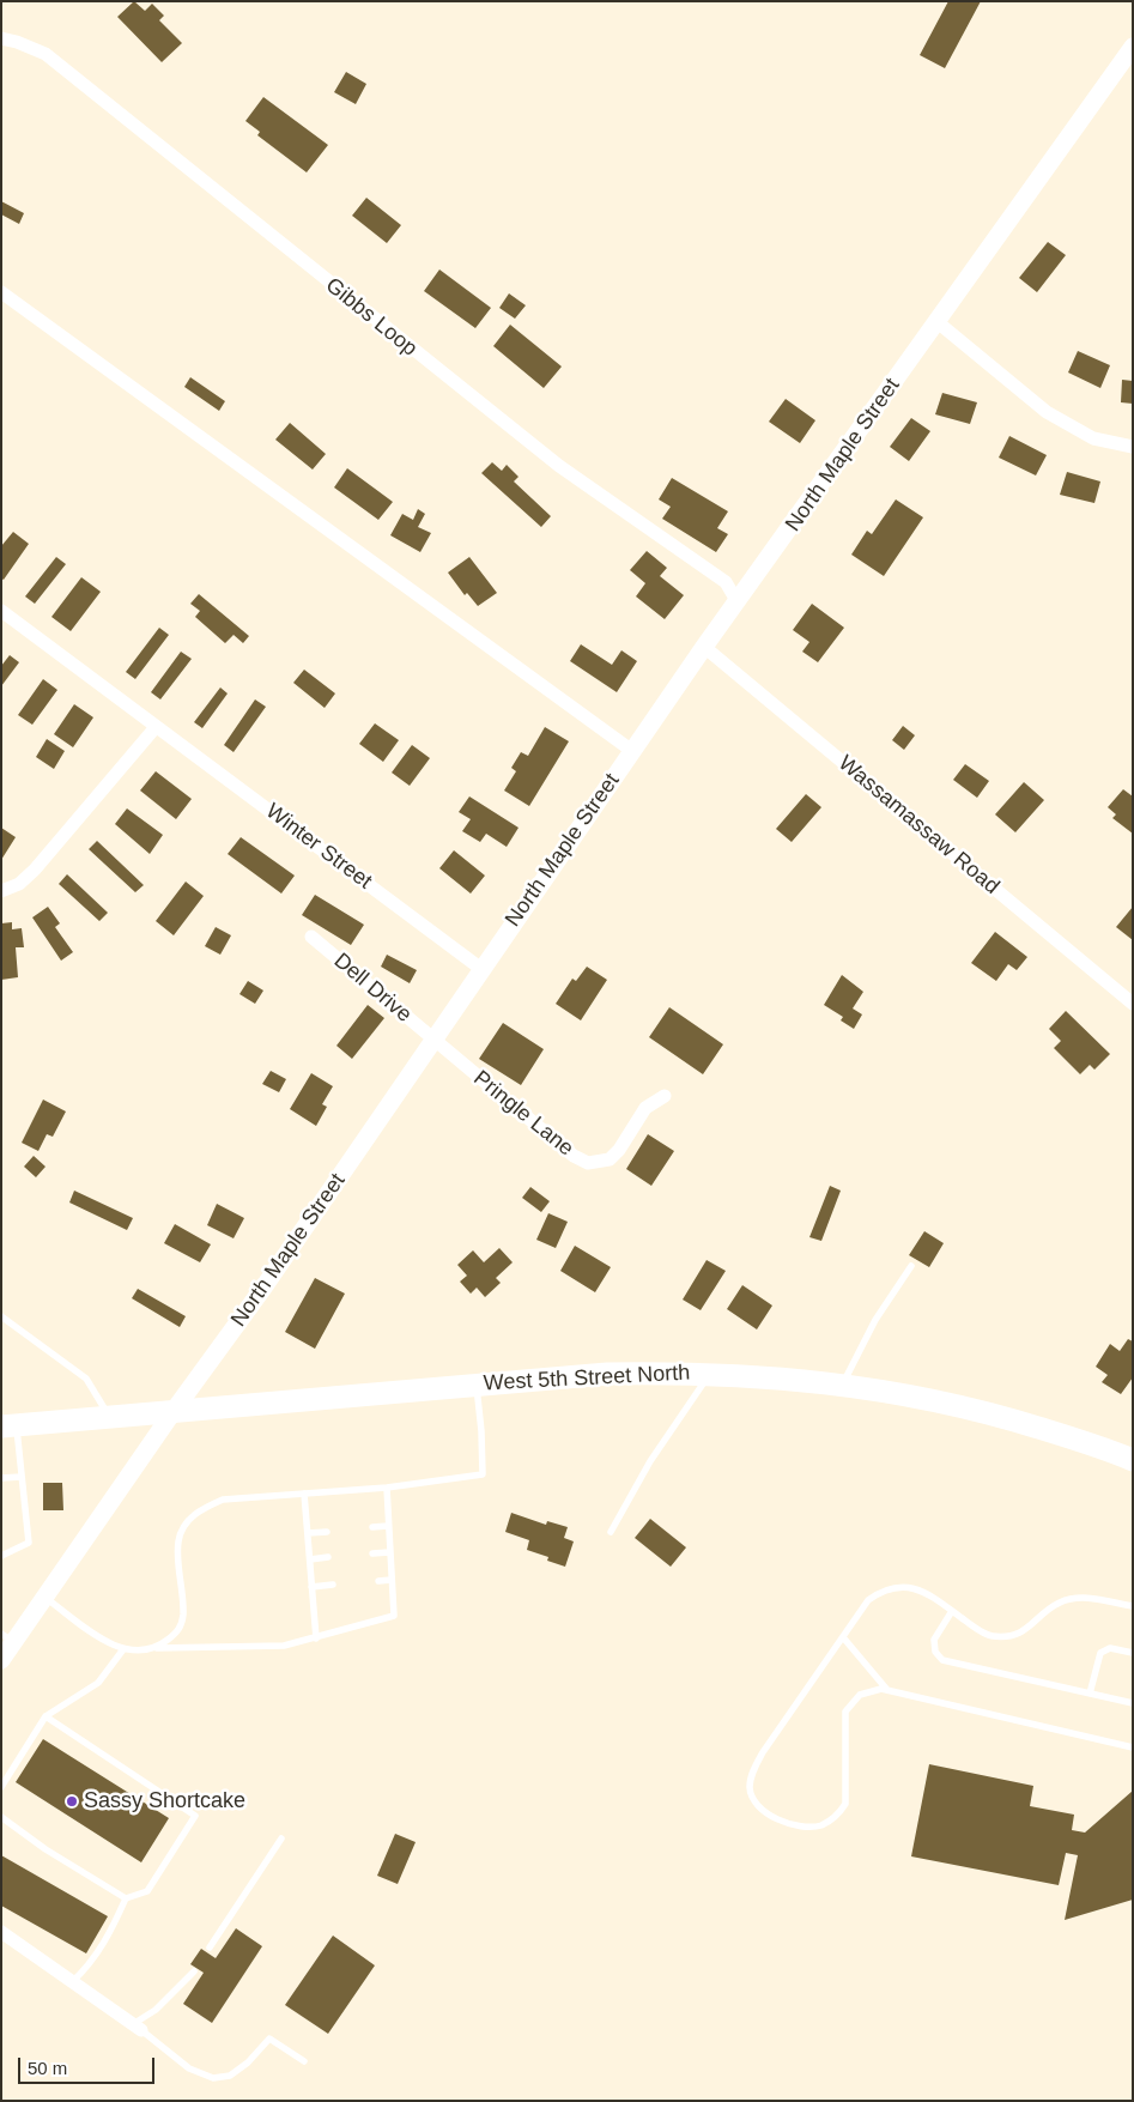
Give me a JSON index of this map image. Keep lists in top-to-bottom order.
{
  "streets": {
    "main road": ["West 5th Street North"],
    "street": [
      "Gibbs Loop",
      "North Maple Street",
      "Wassamassaw Road",
      "Winter Street",
      "Dell Drive",
      "Pringle Lane"
    ]
  },
  "crossings": [
    ["Gibbs Loop", "North Maple Street"],
    ["North Maple Street", "Wassamassaw Road"],
    ["North Maple Street", "Winter Street"],
    ["North Maple Street", "Dell Drive"],
    ["North Maple Street", "Pringle Lane"],
    ["North Maple Street", "West 5th Street North"],
    ["Dell Drive", "Pringle Lane"]
  ],
  "places": ["Sassy Shortcake"],
  "scale_bar": "50 m"
}
